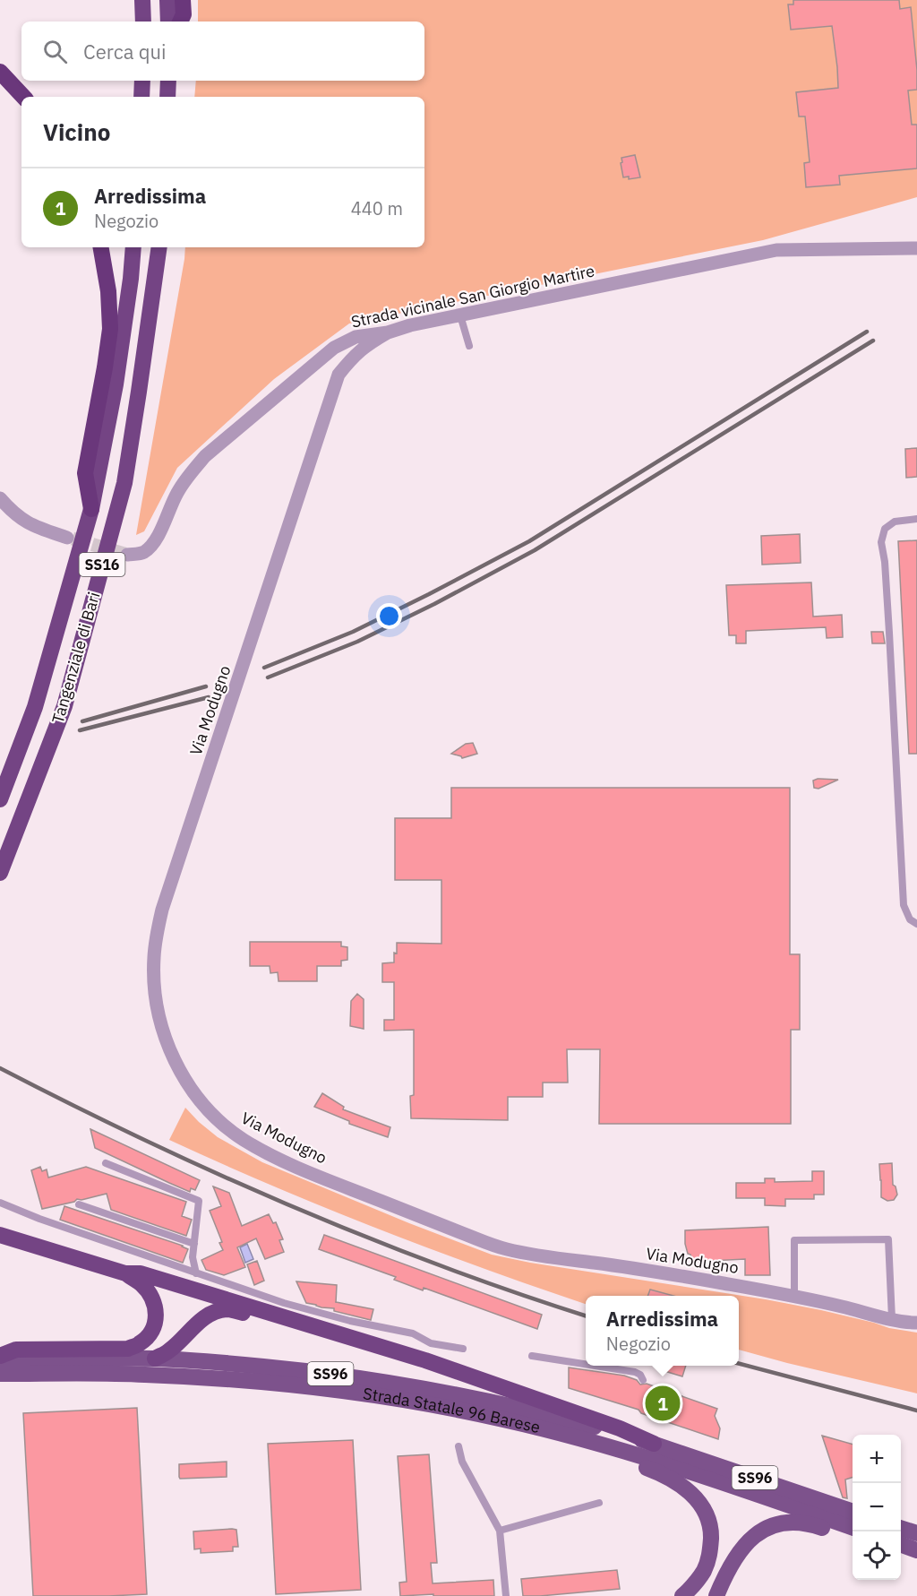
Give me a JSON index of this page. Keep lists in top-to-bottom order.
{
  "streets": {
    "highway": ["SS16", "Tangenziale di Bari"],
    "main road": ["SS96", "Strada Statale 96 Barese"],
    "street": ["Strada vicinale San Giorgio Martire", "Via Modugno"]
  },
  "crossings": [
    ["Strada vicinale San Giorgio Martire", "Via Modugno"]
  ],
  "page": {
    "search": "Cerca qui",
    "heading": "Vicino",
    "list": [
      {
        "mark": "1",
        "name": "Arredissima",
        "note": "Negozio",
        "value": "440 m"
      }
    ],
    "popup": ["Arredissima", "Negozio"],
    "pins": "1",
    "map_buttons": ["+", "−"]
  }
}
